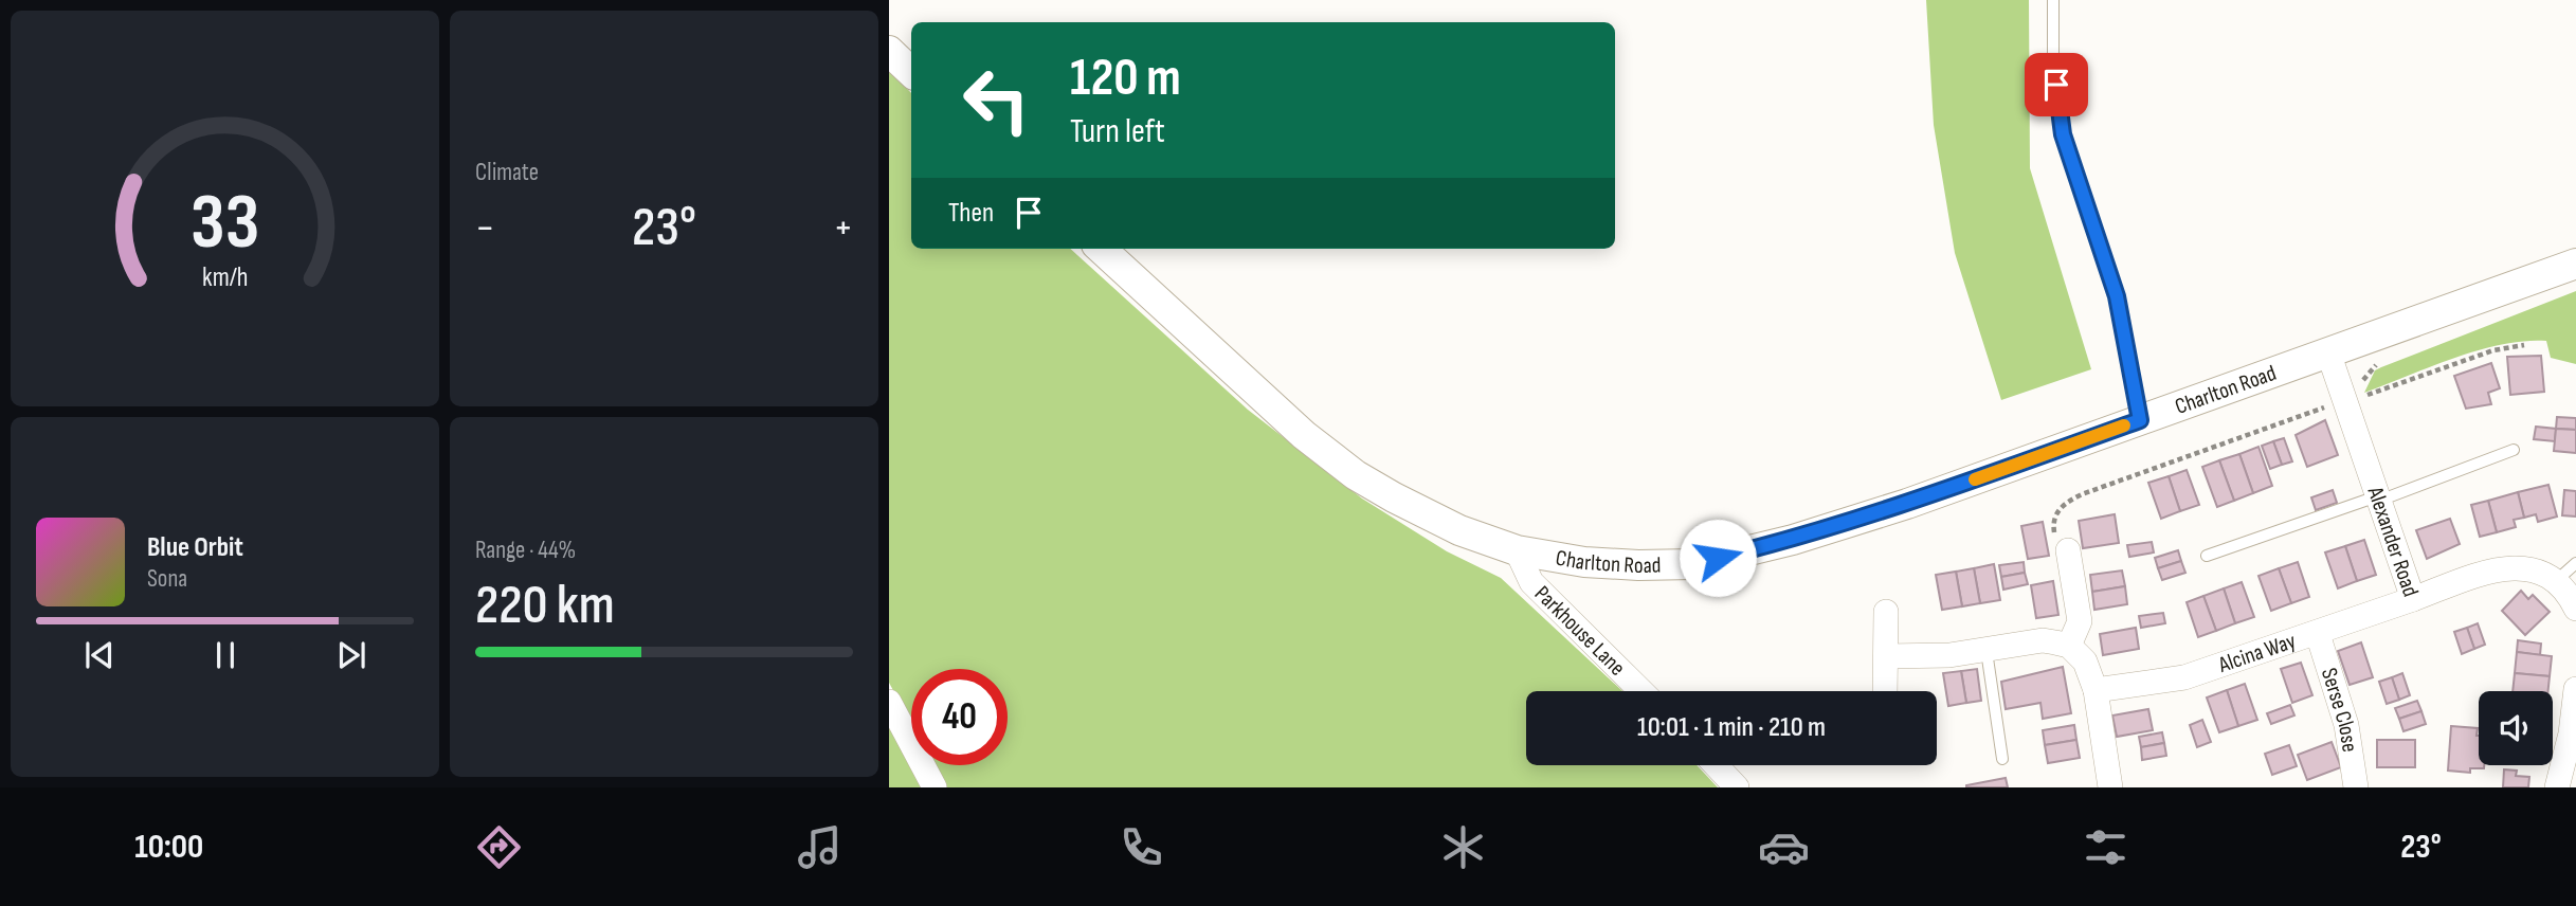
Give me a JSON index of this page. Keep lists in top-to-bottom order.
{
  "streets": {
    "street": [
      "Charlton Road",
      "Alexander Road",
      "Parkhouse Lane",
      "Alcina Way",
      "Serse Close"
    ]
  },
  "crossings": [
    ["Charlton Road", "Alexander Road"],
    ["Charlton Road", "Parkhouse Lane"],
    ["Alexander Road", "Alcina Way"],
    ["Alcina Way", "Serse Close"]
  ],
  "page": {
    "tile": [
      "Climate",
      ["Range · 44%", "220 km"]
    ],
    "turn": ["120 m", "Turn left"],
    "then": "Then",
    "heat": ["−", "23°", "+"],
    "song": ["Blue Orbit", "Sona"],
    "limit": "40",
    "trip": "10:01 · 1 min · 210 m",
    "tabs": ["10:00", "23°"],
    "gauge": ["33", "km/h"]
  }
}
